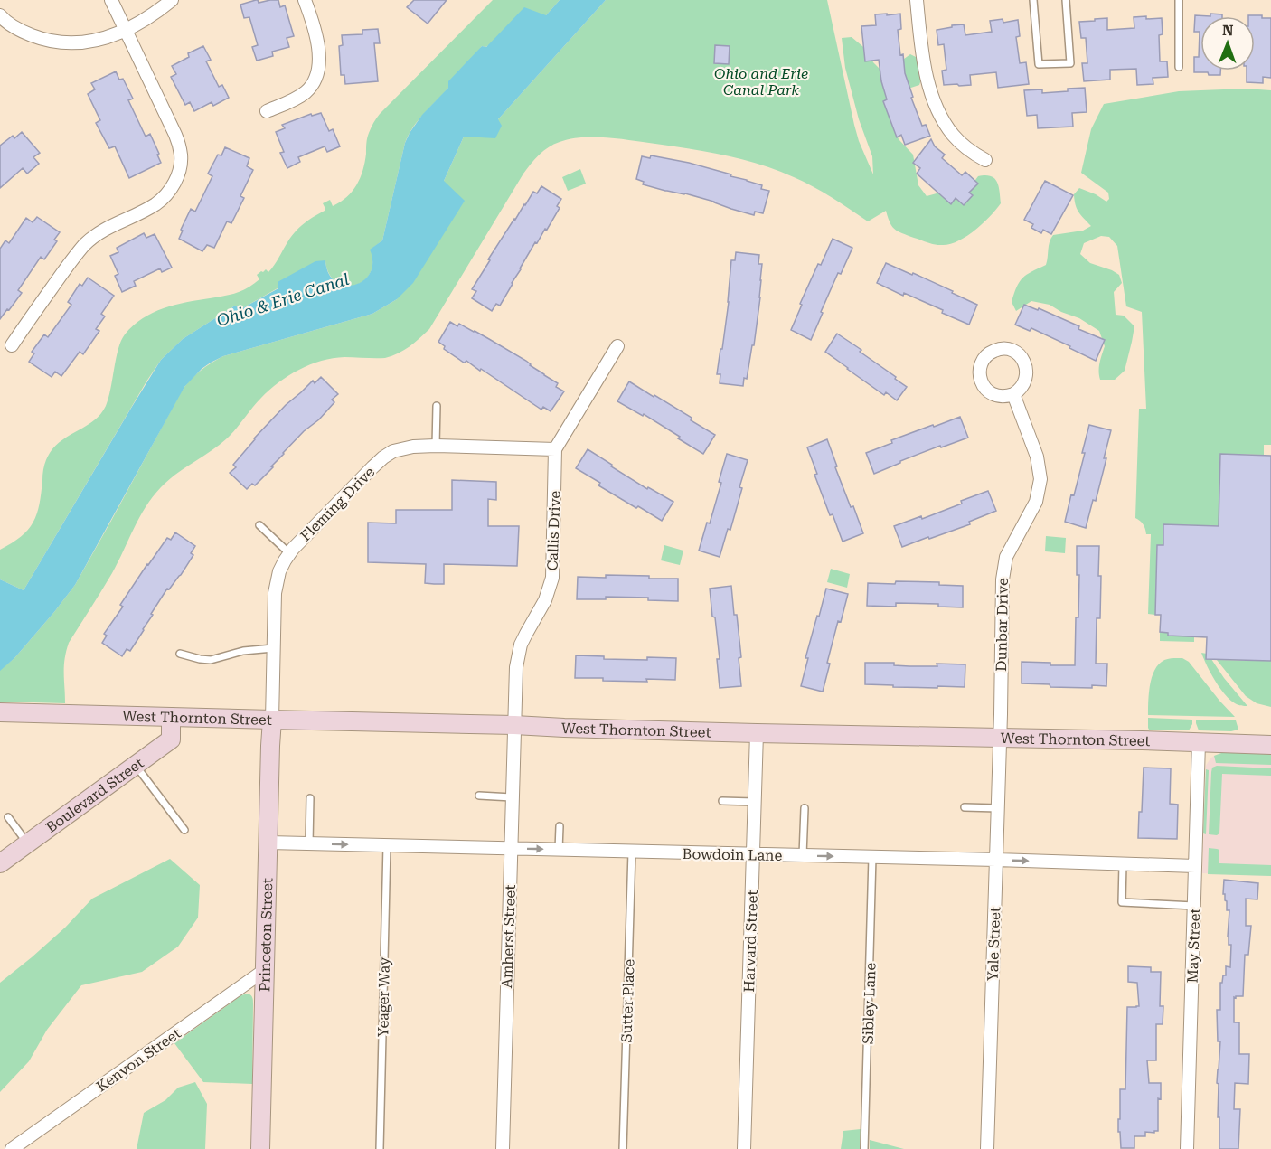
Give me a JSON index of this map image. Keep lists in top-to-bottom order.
{
  "streets": {
    "main road": ["West Thornton Street", "Boulevard Street", "Princeton Street"],
    "street": [
      "Fleming Drive",
      "Callis Drive",
      "Dunbar Drive",
      "Bowdoin Lane",
      "Amherst Street",
      "Harvard Street",
      "Yale Street",
      "May Street",
      "Kenyon Street"
    ],
    "lane": ["Yeager Way", "Sutter Place", "Sibley Lane"]
  },
  "crossings": [
    ["Fleming Drive", "Callis Drive"],
    ["Fleming Drive", "West Thornton Street"],
    ["Fleming Drive", "Princeton Street"],
    ["Callis Drive", "West Thornton Street"],
    ["Callis Drive", "Amherst Street"],
    ["Dunbar Drive", "West Thornton Street"],
    ["Dunbar Drive", "Yale Street"],
    ["West Thornton Street", "Boulevard Street"],
    ["West Thornton Street", "Princeton Street"],
    ["West Thornton Street", "Amherst Street"],
    ["West Thornton Street", "Harvard Street"],
    ["West Thornton Street", "Yale Street"],
    ["West Thornton Street", "May Street"],
    ["Bowdoin Lane", "Princeton Street"],
    ["Bowdoin Lane", "Amherst Street"],
    ["Bowdoin Lane", "Harvard Street"],
    ["Bowdoin Lane", "Yale Street"],
    ["Bowdoin Lane", "May Street"],
    ["Bowdoin Lane", "Yeager Way"],
    ["Bowdoin Lane", "Sutter Place"],
    ["Bowdoin Lane", "Sibley Lane"],
    ["Princeton Street", "Kenyon Street"]
  ],
  "water": ["Ohio & Erie Canal"],
  "parks": ["Ohio and Erie Canal Park"],
  "north": "top"
}
